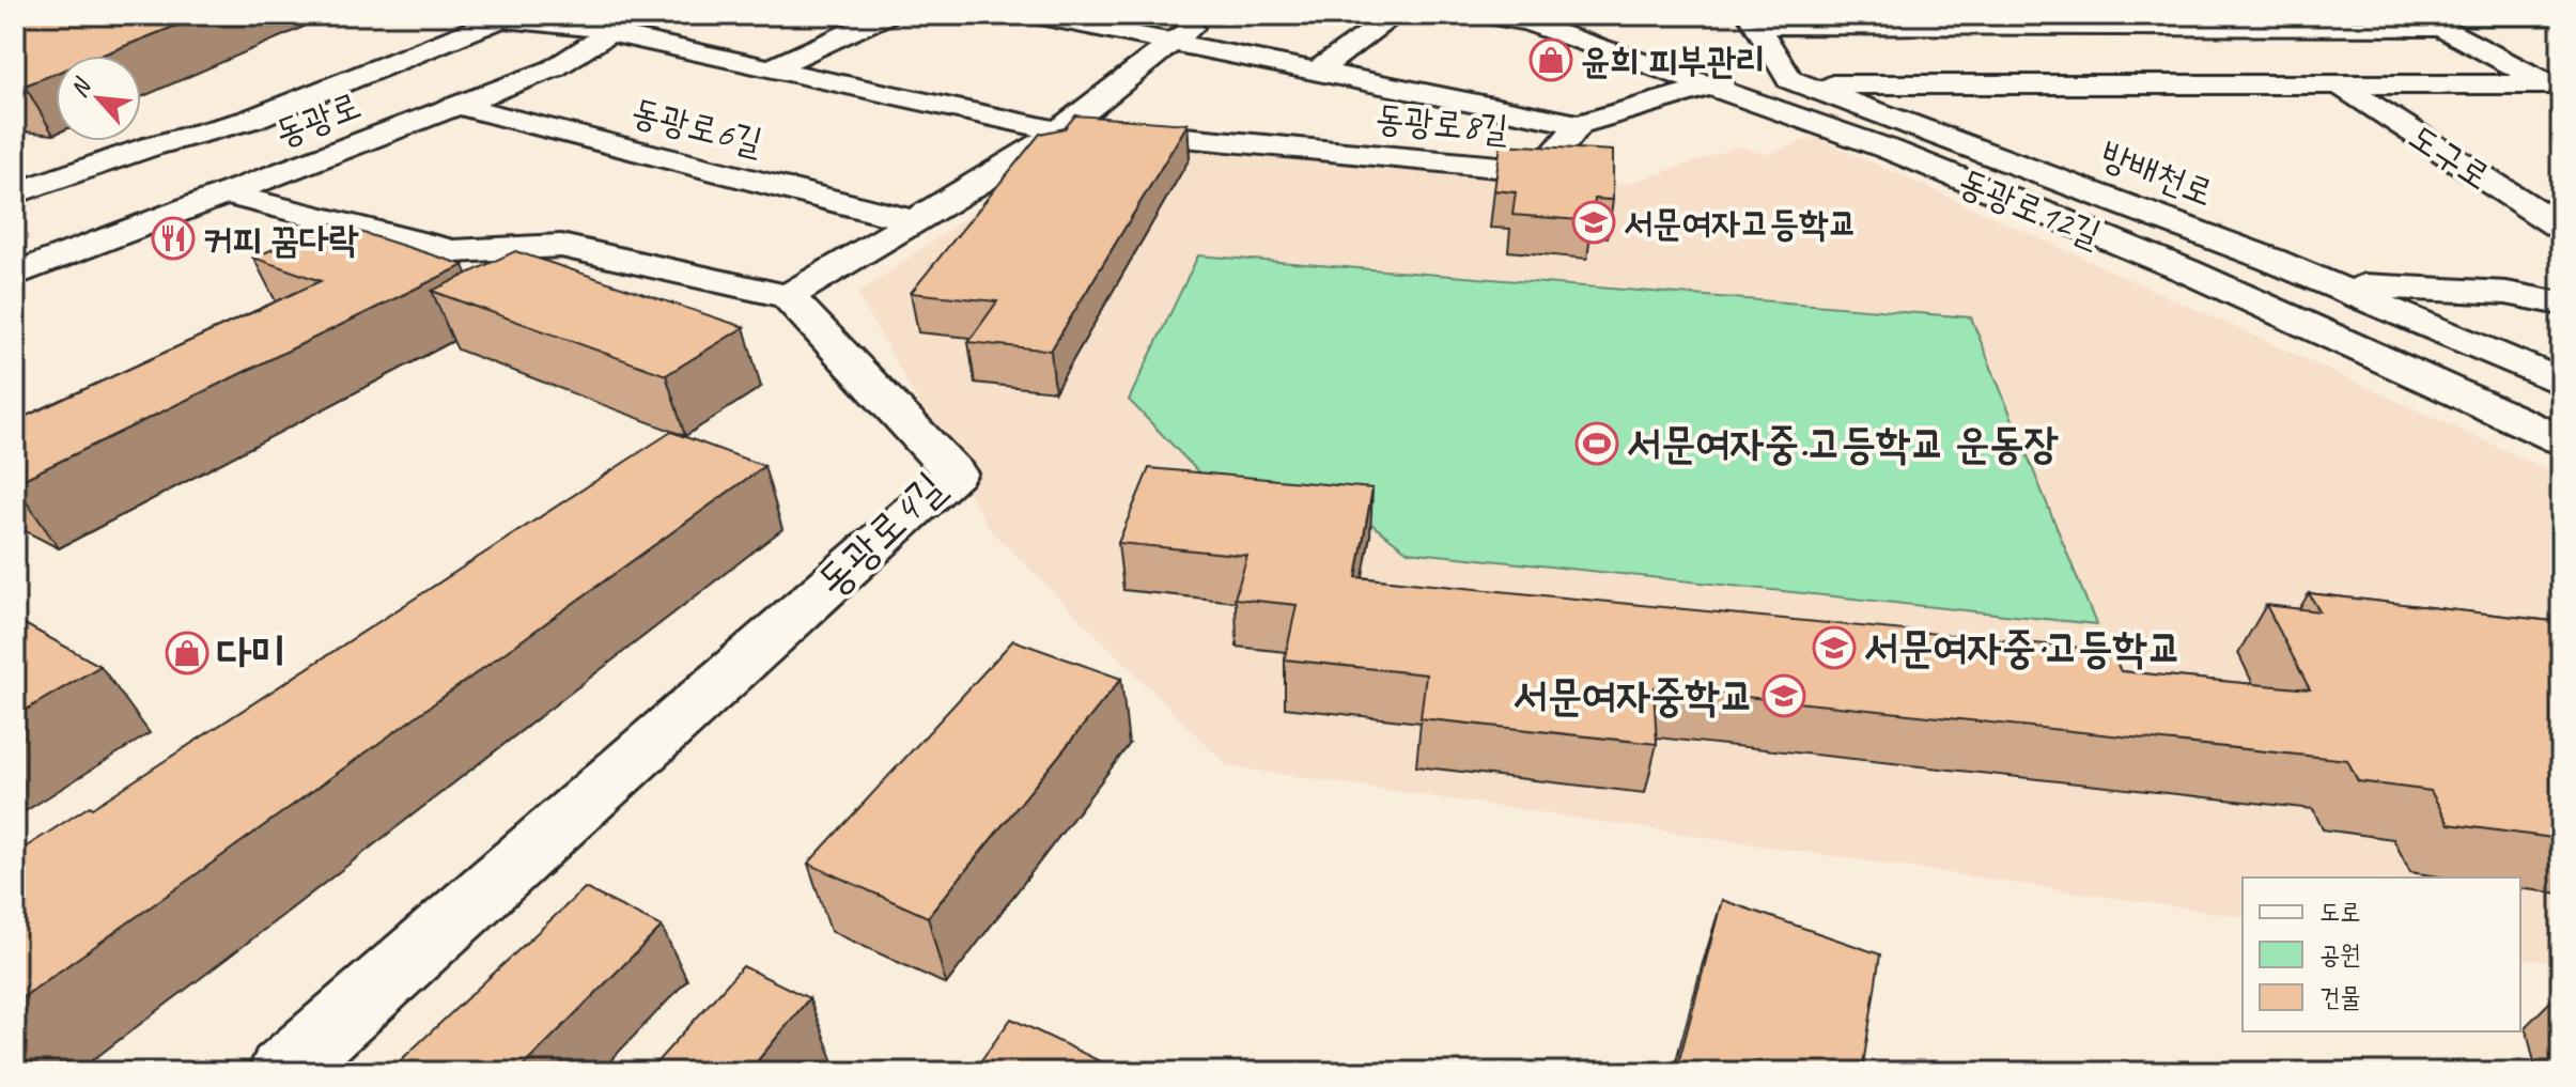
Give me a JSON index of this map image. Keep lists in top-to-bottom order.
{
  "streets": {
    "street": [
      "동광로",
      "동광로8길",
      "동광로6길",
      "도구로",
      "방배천로",
      "동광로12길",
      "동광로4길"
    ]
  },
  "crossings": [
    ["동광로", "동광로8길"],
    ["동광로", "동광로6길"]
  ],
  "places": {
    "shop": ["윤희 피부관리", "다미"],
    "school or university": ["서문여자고등학교", "서문여자중·고등학교", "서문여자중학교"],
    "restaurant": ["커피 꿈다락"],
    "sports": ["서문여자중.고등학교 운동장"]
  },
  "legend": ["도로", "공원", "건물"],
  "north": "top left"
}
